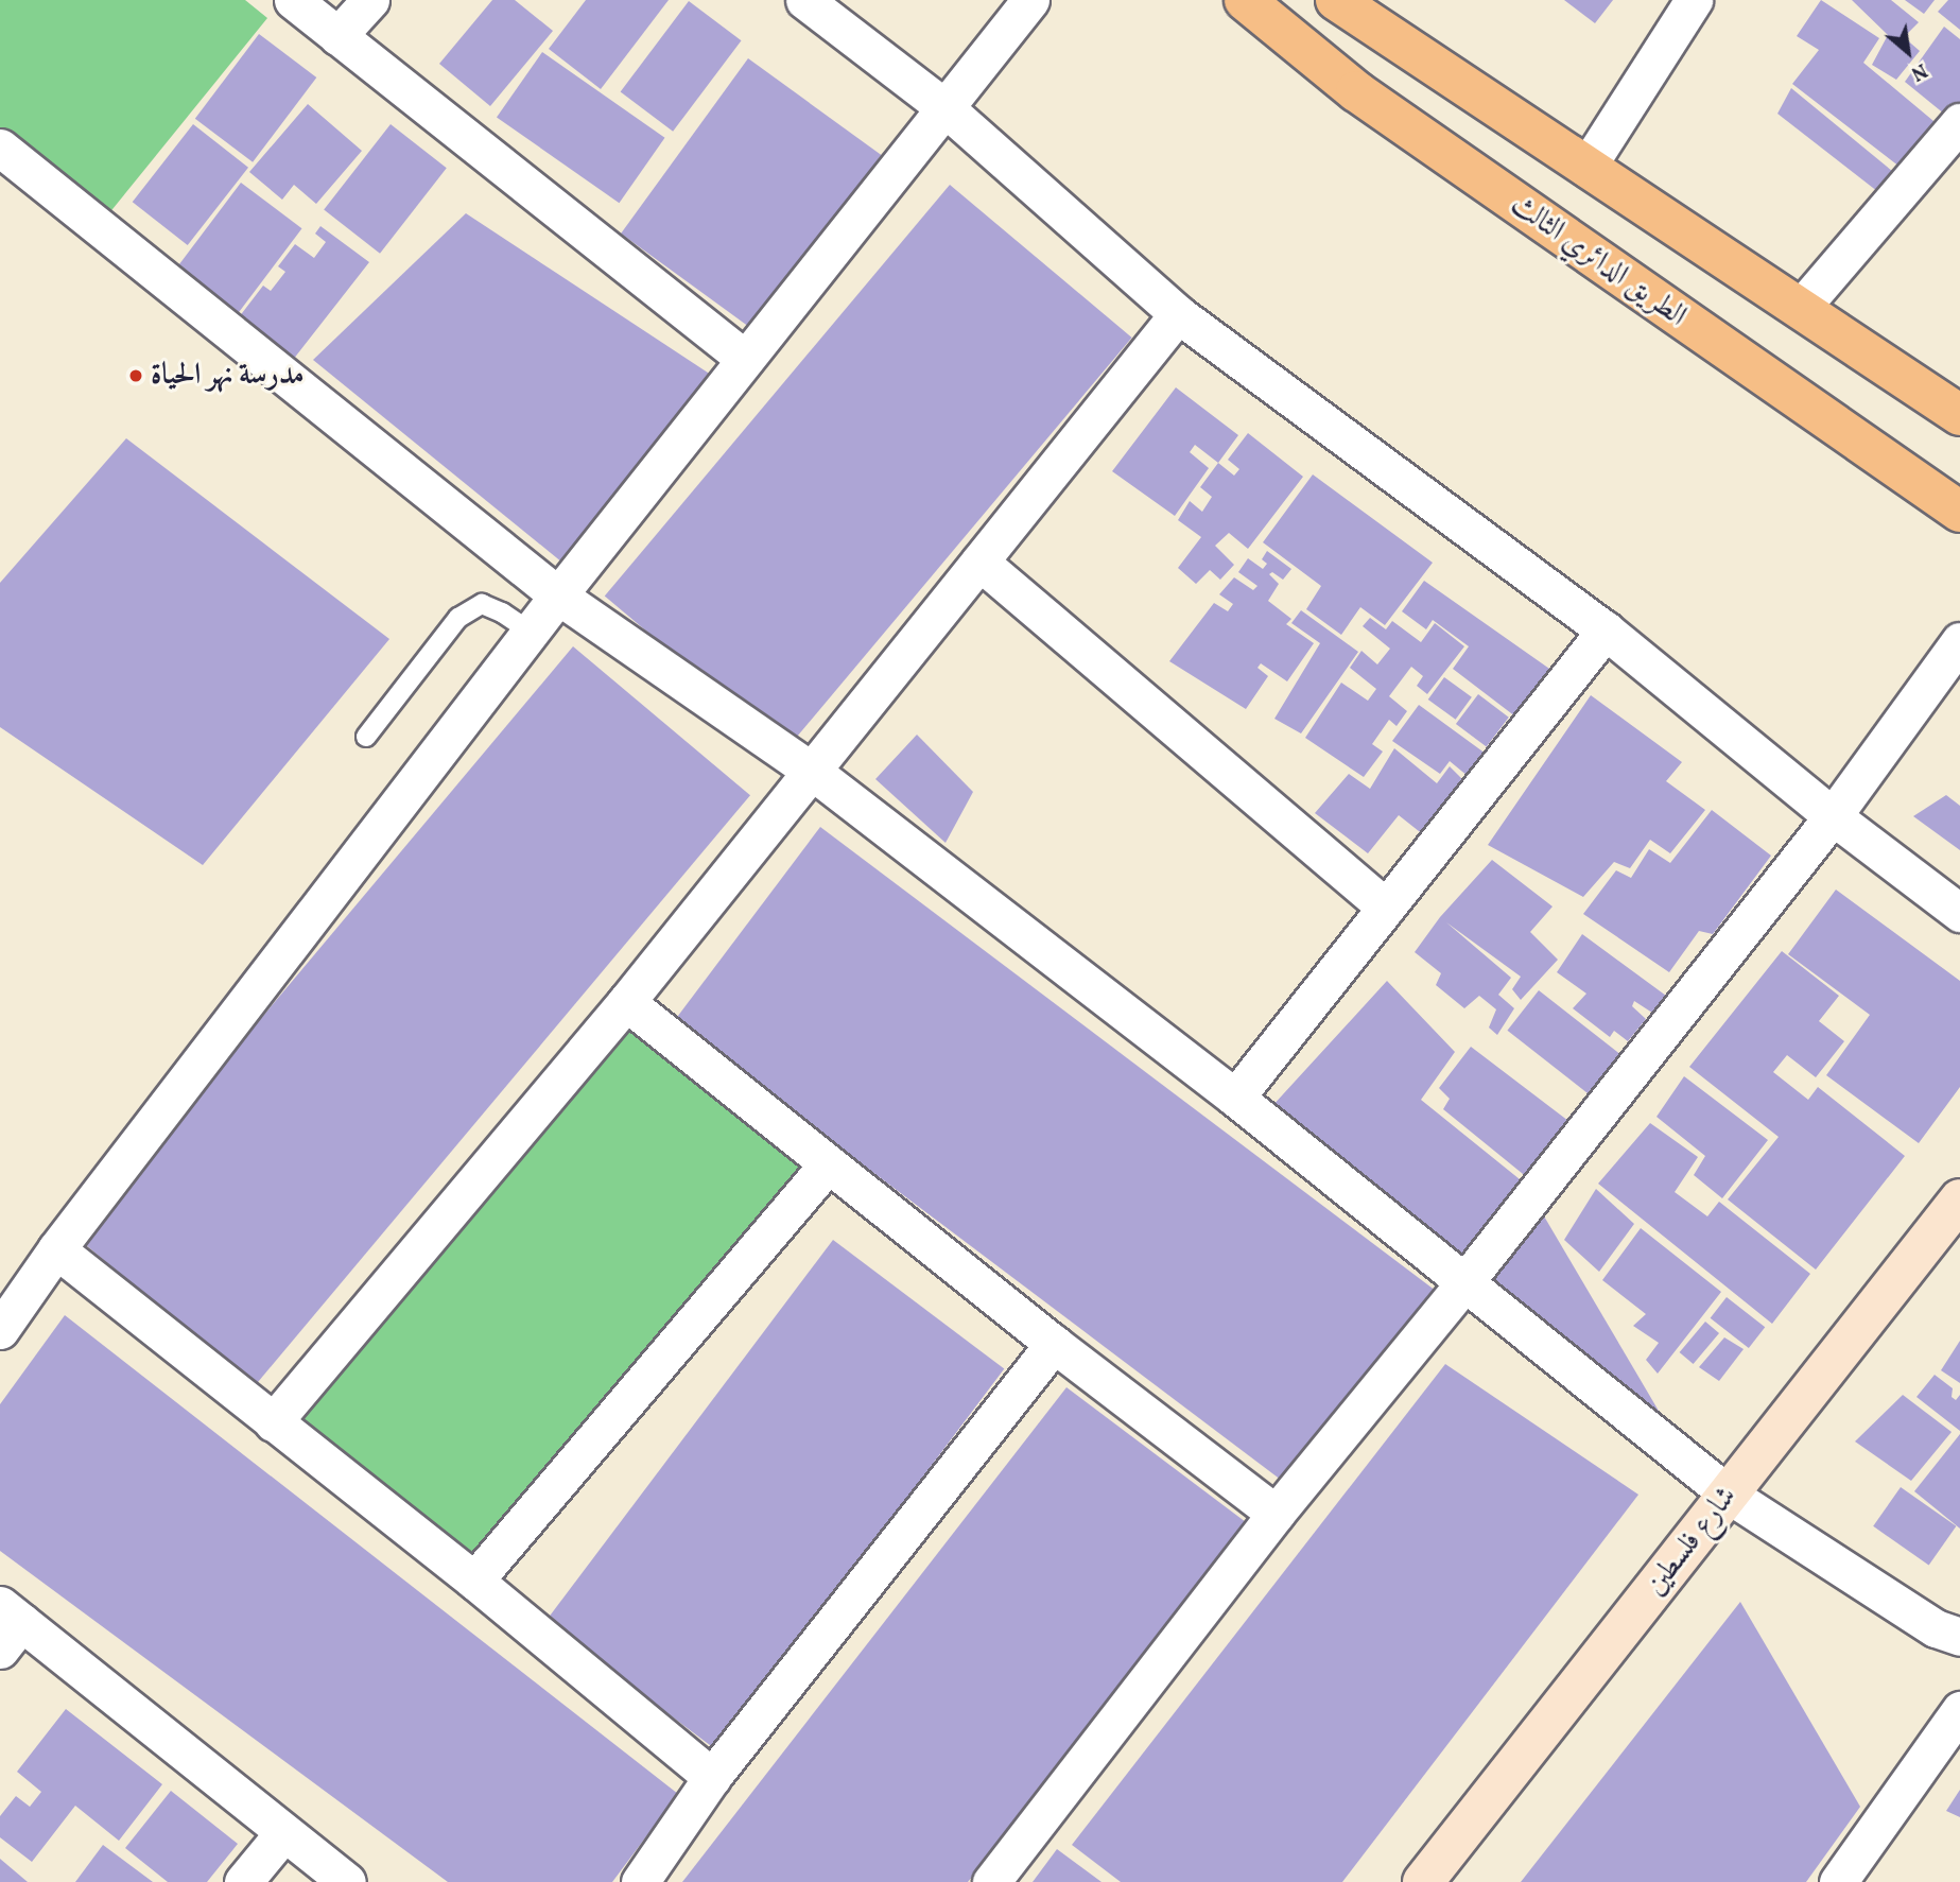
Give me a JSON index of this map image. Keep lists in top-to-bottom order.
{
  "streets": {
    "highway": ["الطريق الدائري الثالث"],
    "street": ["شارع فلسطين"]
  },
  "places": ["مدرسة نهر الحياة"],
  "north": "bottom right"
}
